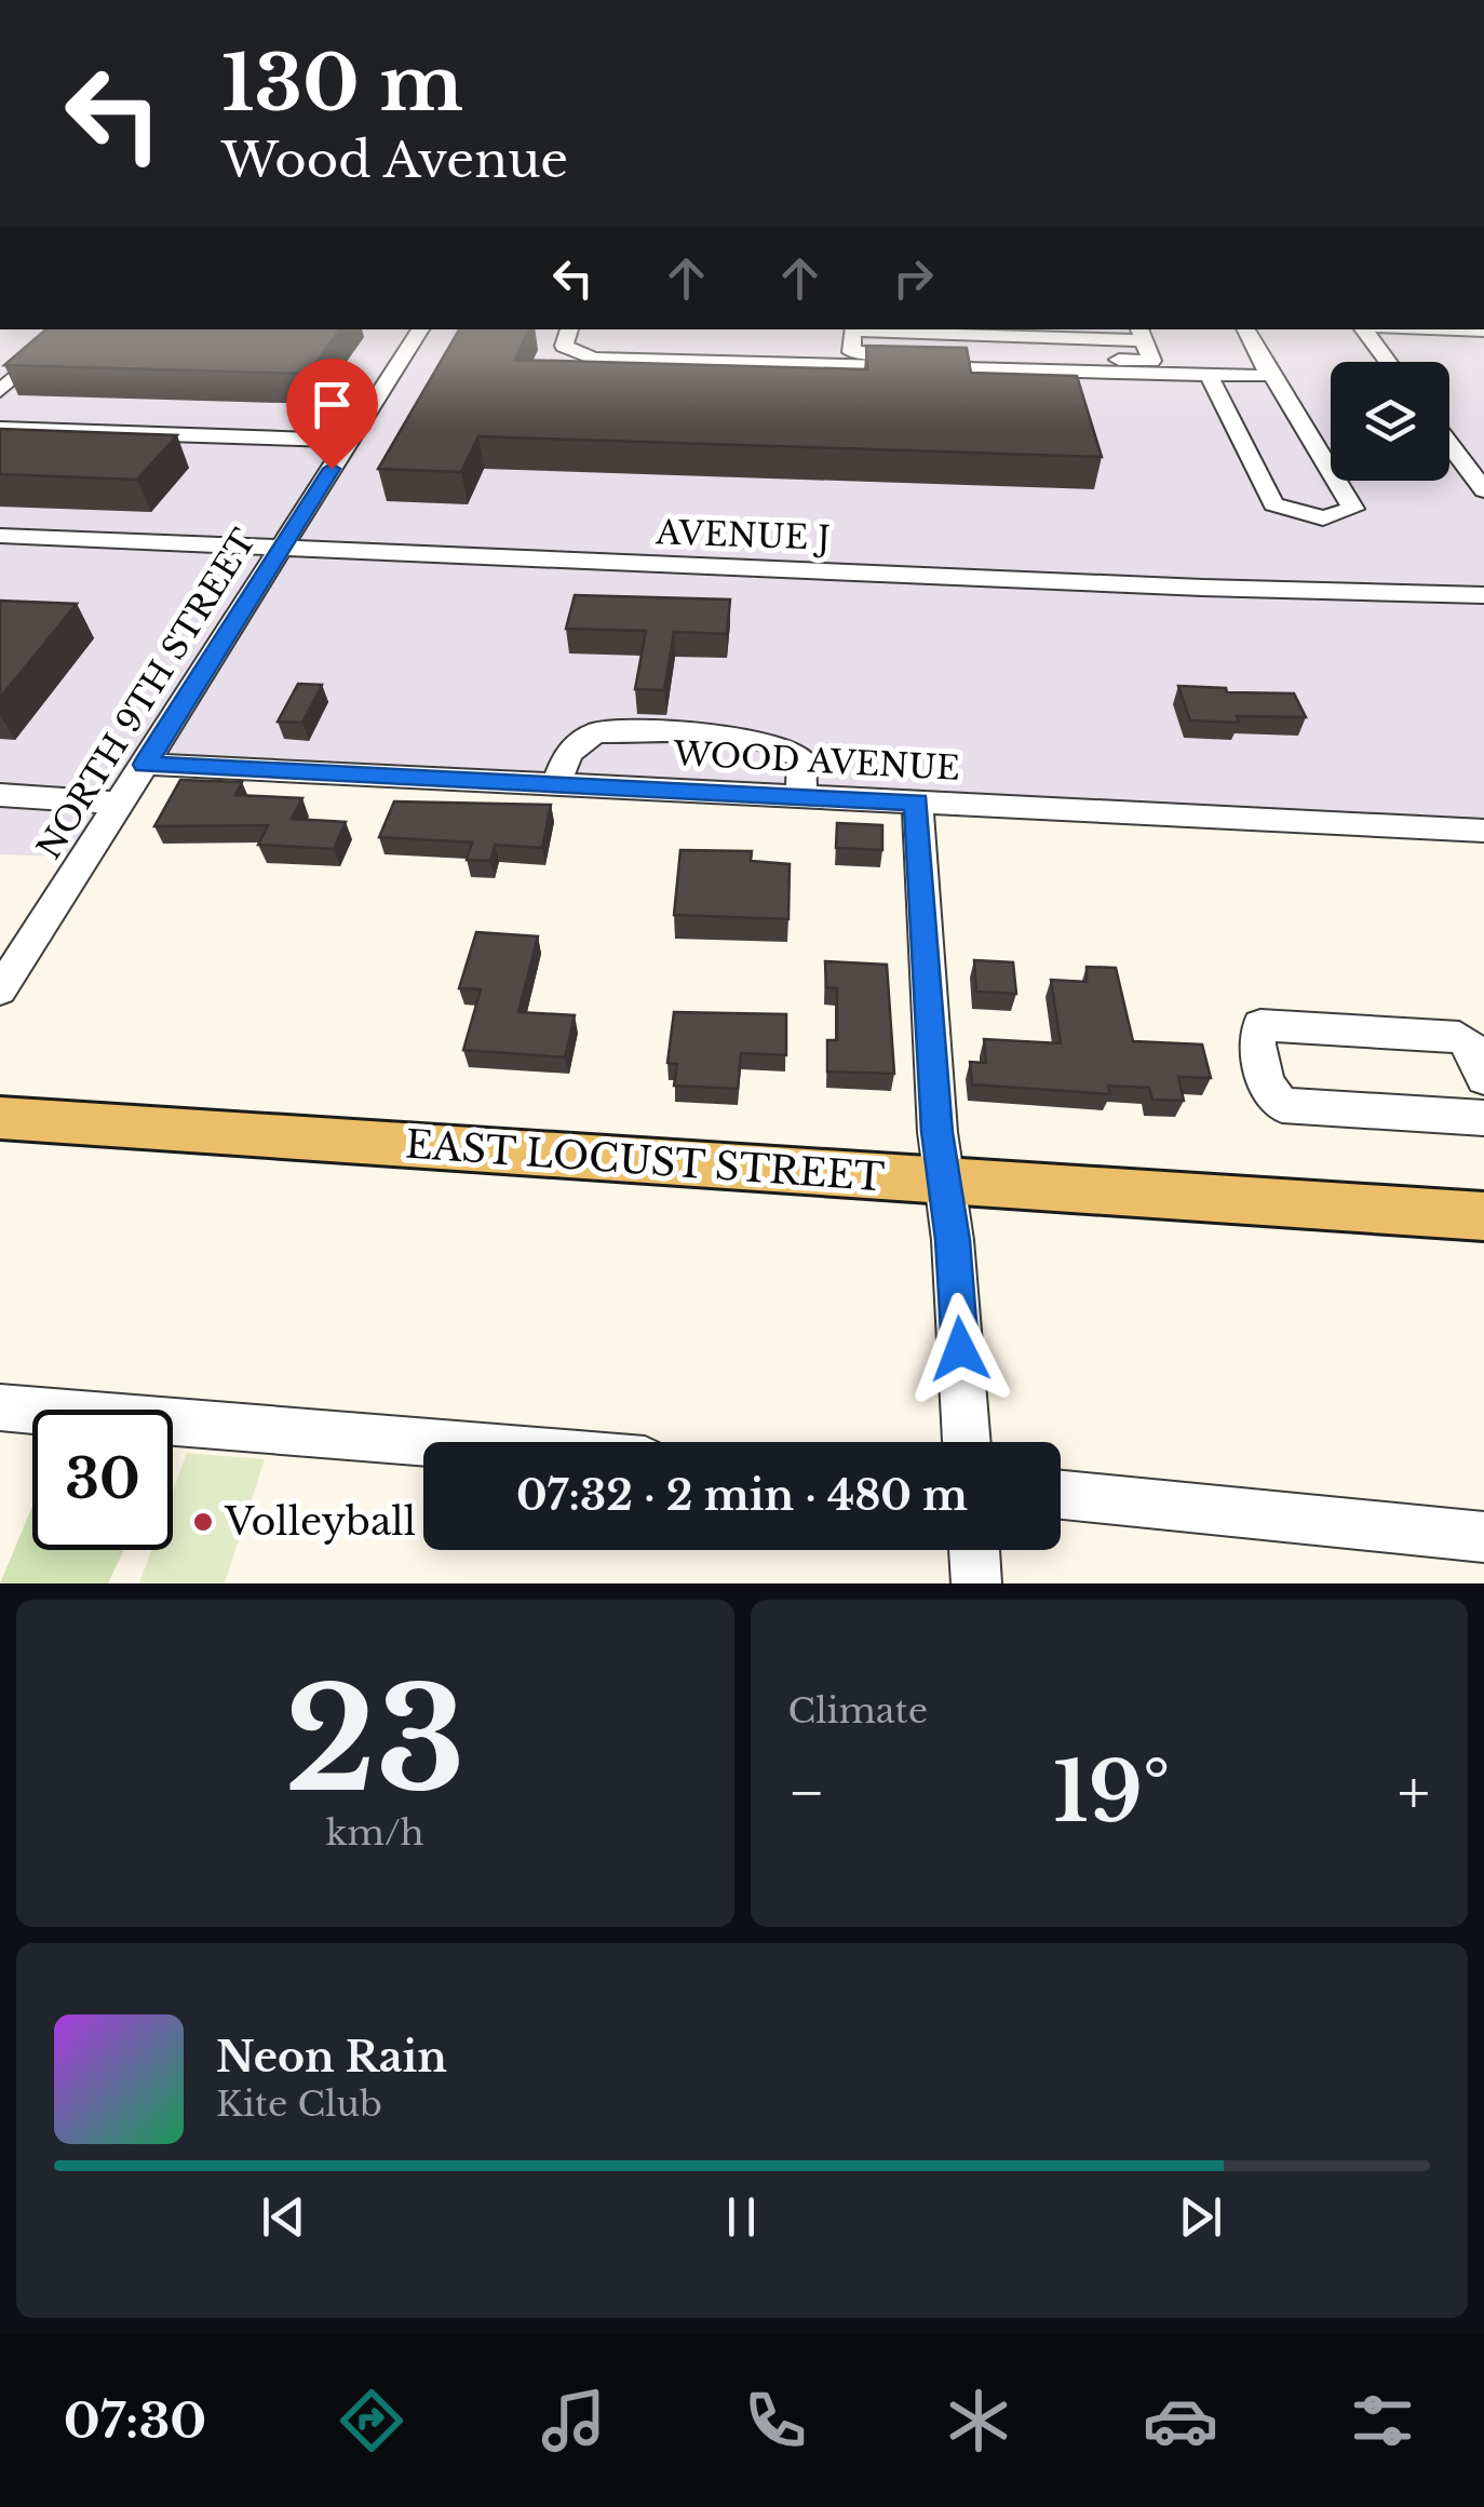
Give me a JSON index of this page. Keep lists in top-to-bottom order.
{
  "streets": {
    "main road": ["EAST LOCUST STREET"],
    "street": ["AVENUE J", "NORTH 9TH STREET", "WOOD AVENUE"]
  },
  "crossings": [
    ["AVENUE J", "NORTH 9TH STREET"],
    ["NORTH 9TH STREET", "WOOD AVENUE"]
  ],
  "places": ["Volleyball"],
  "page": {
    "turn": ["130 m", "Wood Avenue"],
    "limit": "30",
    "trip": "07:32 · 2 min · 480 m",
    "tile": [
      ["23", "km/h"],
      "Climate"
    ],
    "heat": ["−", "19°", "+"],
    "song": ["Neon Rain", "Kite Club"],
    "tabs": "07:30"
  }
}
